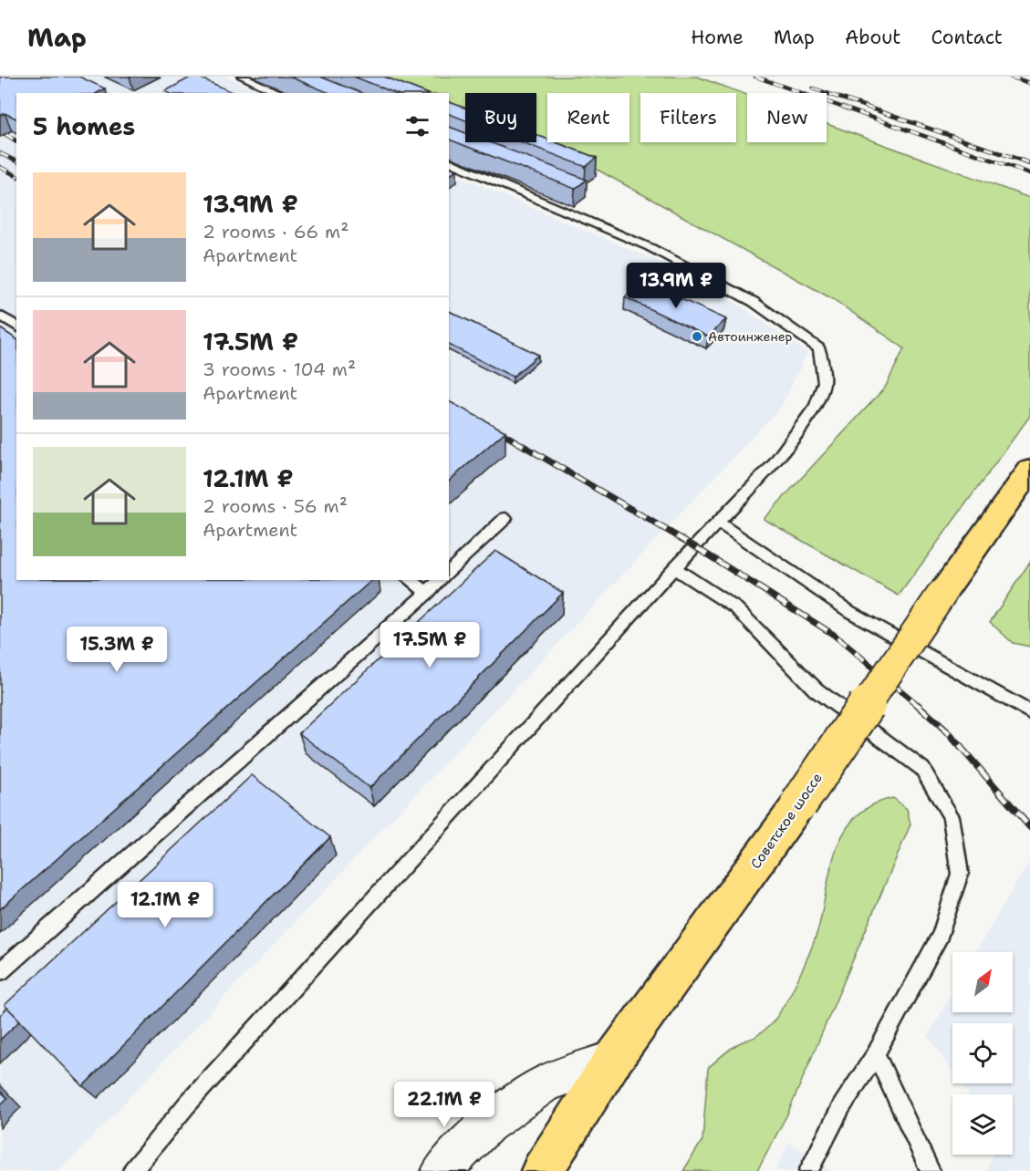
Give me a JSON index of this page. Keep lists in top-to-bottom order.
{
  "streets": {
    "main road": ["Советское шоссе"]
  },
  "places": ["Автоинженер"],
  "north": "top right",
  "page": {
    "header": "Map",
    "nav": [
      "Home",
      "Map",
      "About",
      "Contact"
    ],
    "chip": [
      "Buy",
      "Rent",
      "Filters",
      "New"
    ],
    "heading": "5 homes",
    "list": [
      {
        "name": "13.9M ₽",
        "note": "2 rooms · 66 m² · Apartment"
      },
      {
        "name": "17.5M ₽",
        "note": "3 rooms · 104 m² · Apartment"
      },
      {
        "name": "12.1M ₽",
        "note": "2 rooms · 56 m² · Apartment"
      }
    ],
    "price": [
      "13.9M ₽",
      "17.5M ₽",
      "15.3M ₽",
      "12.1M ₽",
      "22.1M ₽"
    ]
  }
}
